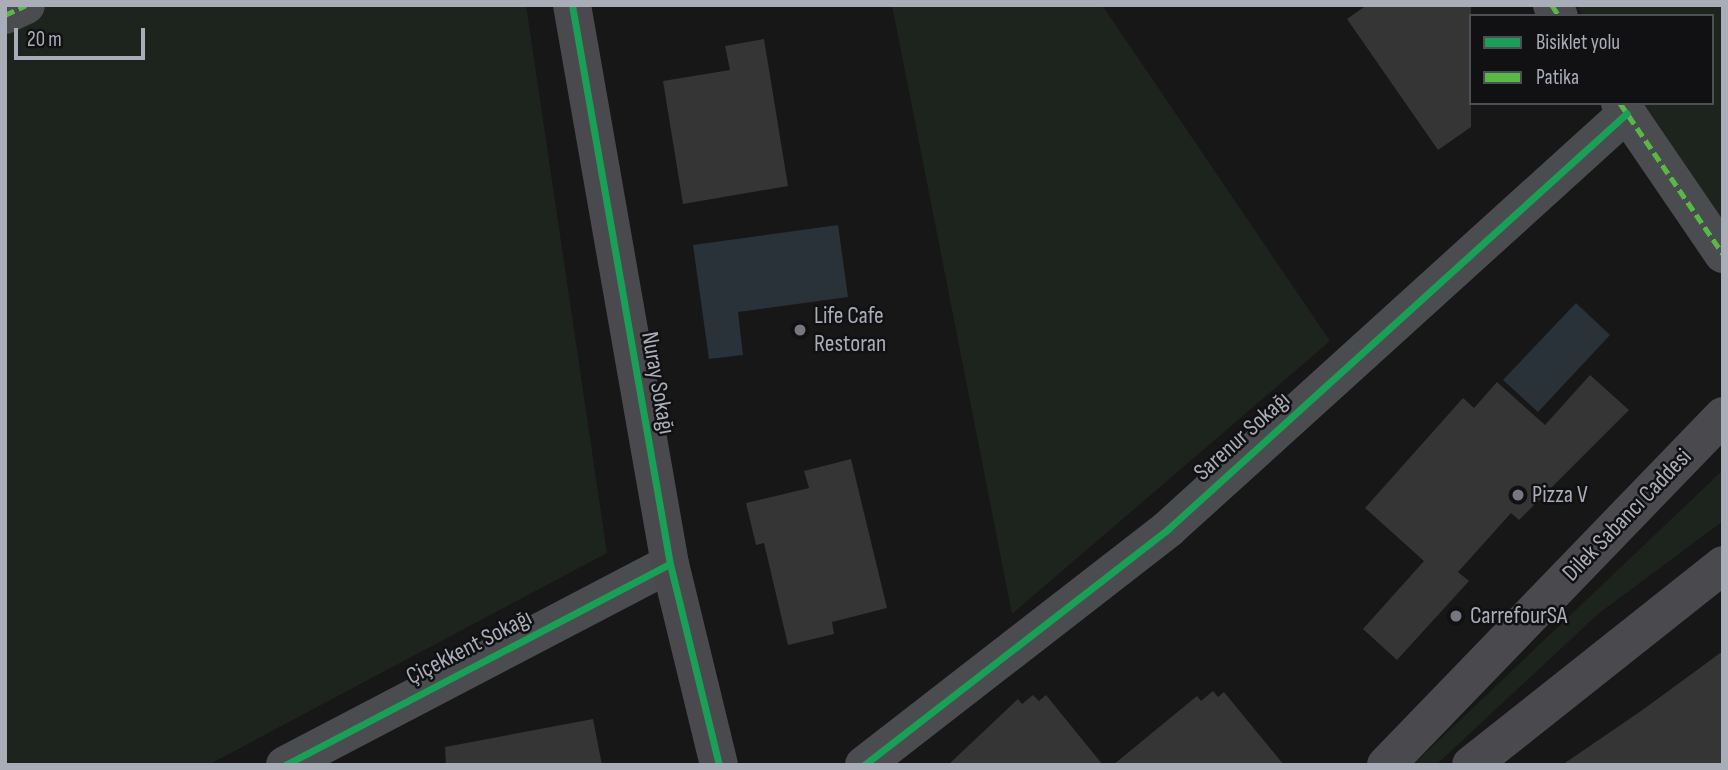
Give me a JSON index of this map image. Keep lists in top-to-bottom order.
{
  "streets": {
    "main road": ["Nuray Sokağı", "Dilek Sabancı Caddesi"],
    "street": ["Sarenur Sokağı", "Çiçekkent Sokağı"]
  },
  "crossings": [
    ["Nuray Sokağı", "Çiçekkent Sokağı"]
  ],
  "places": ["Life Cafe Restoran", "Pizza V", "CarrefourSA"],
  "legend": ["Bisiklet yolu", "Patika"],
  "scale_bar": "20 m"
}
